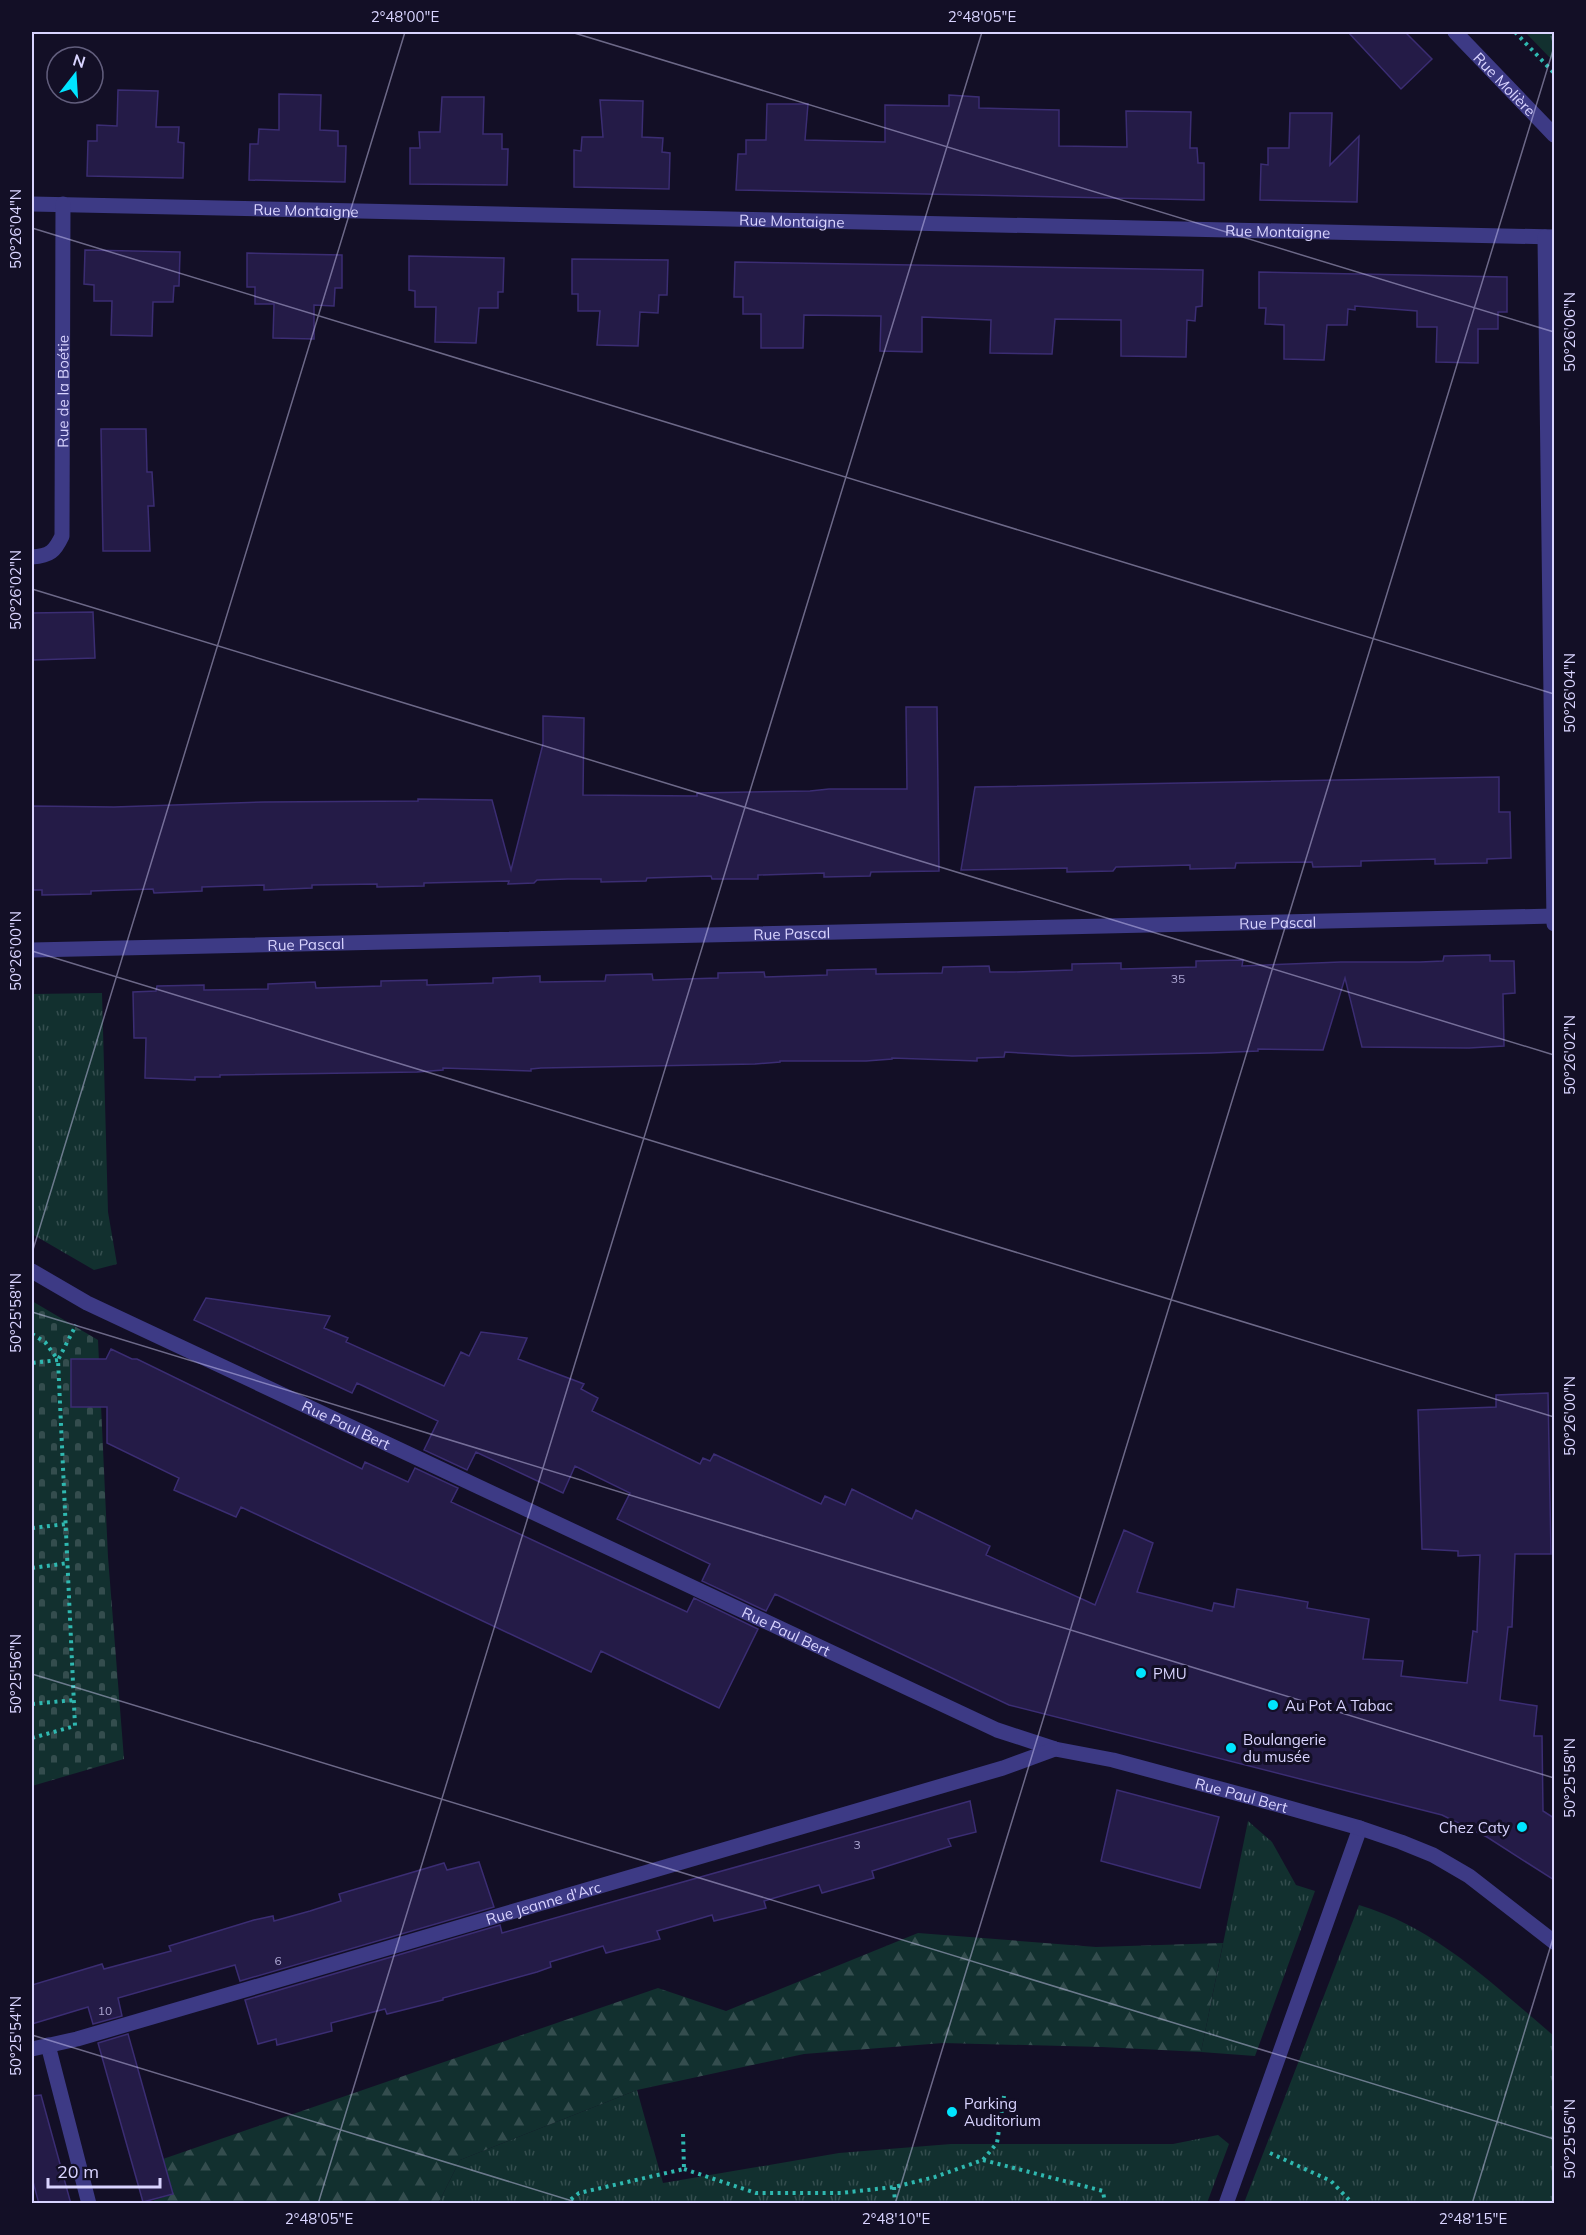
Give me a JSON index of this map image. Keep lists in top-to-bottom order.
{
  "streets": {
    "street": [
      "Rue Molière",
      "Rue Montaigne",
      "Rue de la Boétie",
      "Rue Pascal",
      "Rue Paul Bert",
      "Rue Jeanne d'Arc"
    ]
  },
  "crossings": [
    ["Rue Montaigne", "Rue de la Boétie"],
    ["Rue Paul Bert", "Rue Jeanne d'Arc"]
  ],
  "places": [
    "PMU",
    "Au Pot A Tabac",
    "Boulangerie du musée",
    "Chez Caty",
    "Parking Auditorium"
  ],
  "house_numbers": [
    "35",
    "3",
    "6",
    "10"
  ],
  "scale_bar": "20 m",
  "north": "top",
  "coordinates": [
    "2°48'00\"E",
    "2°48'05\"E",
    "50°26'04\"N",
    "50°26'06\"N",
    "50°26'02\"N",
    "50°26'00\"N",
    "50°25'58\"N",
    "50°25'56\"N",
    "50°25'54\"N",
    "2°48'10\"E",
    "2°48'15\"E"
  ]
}
